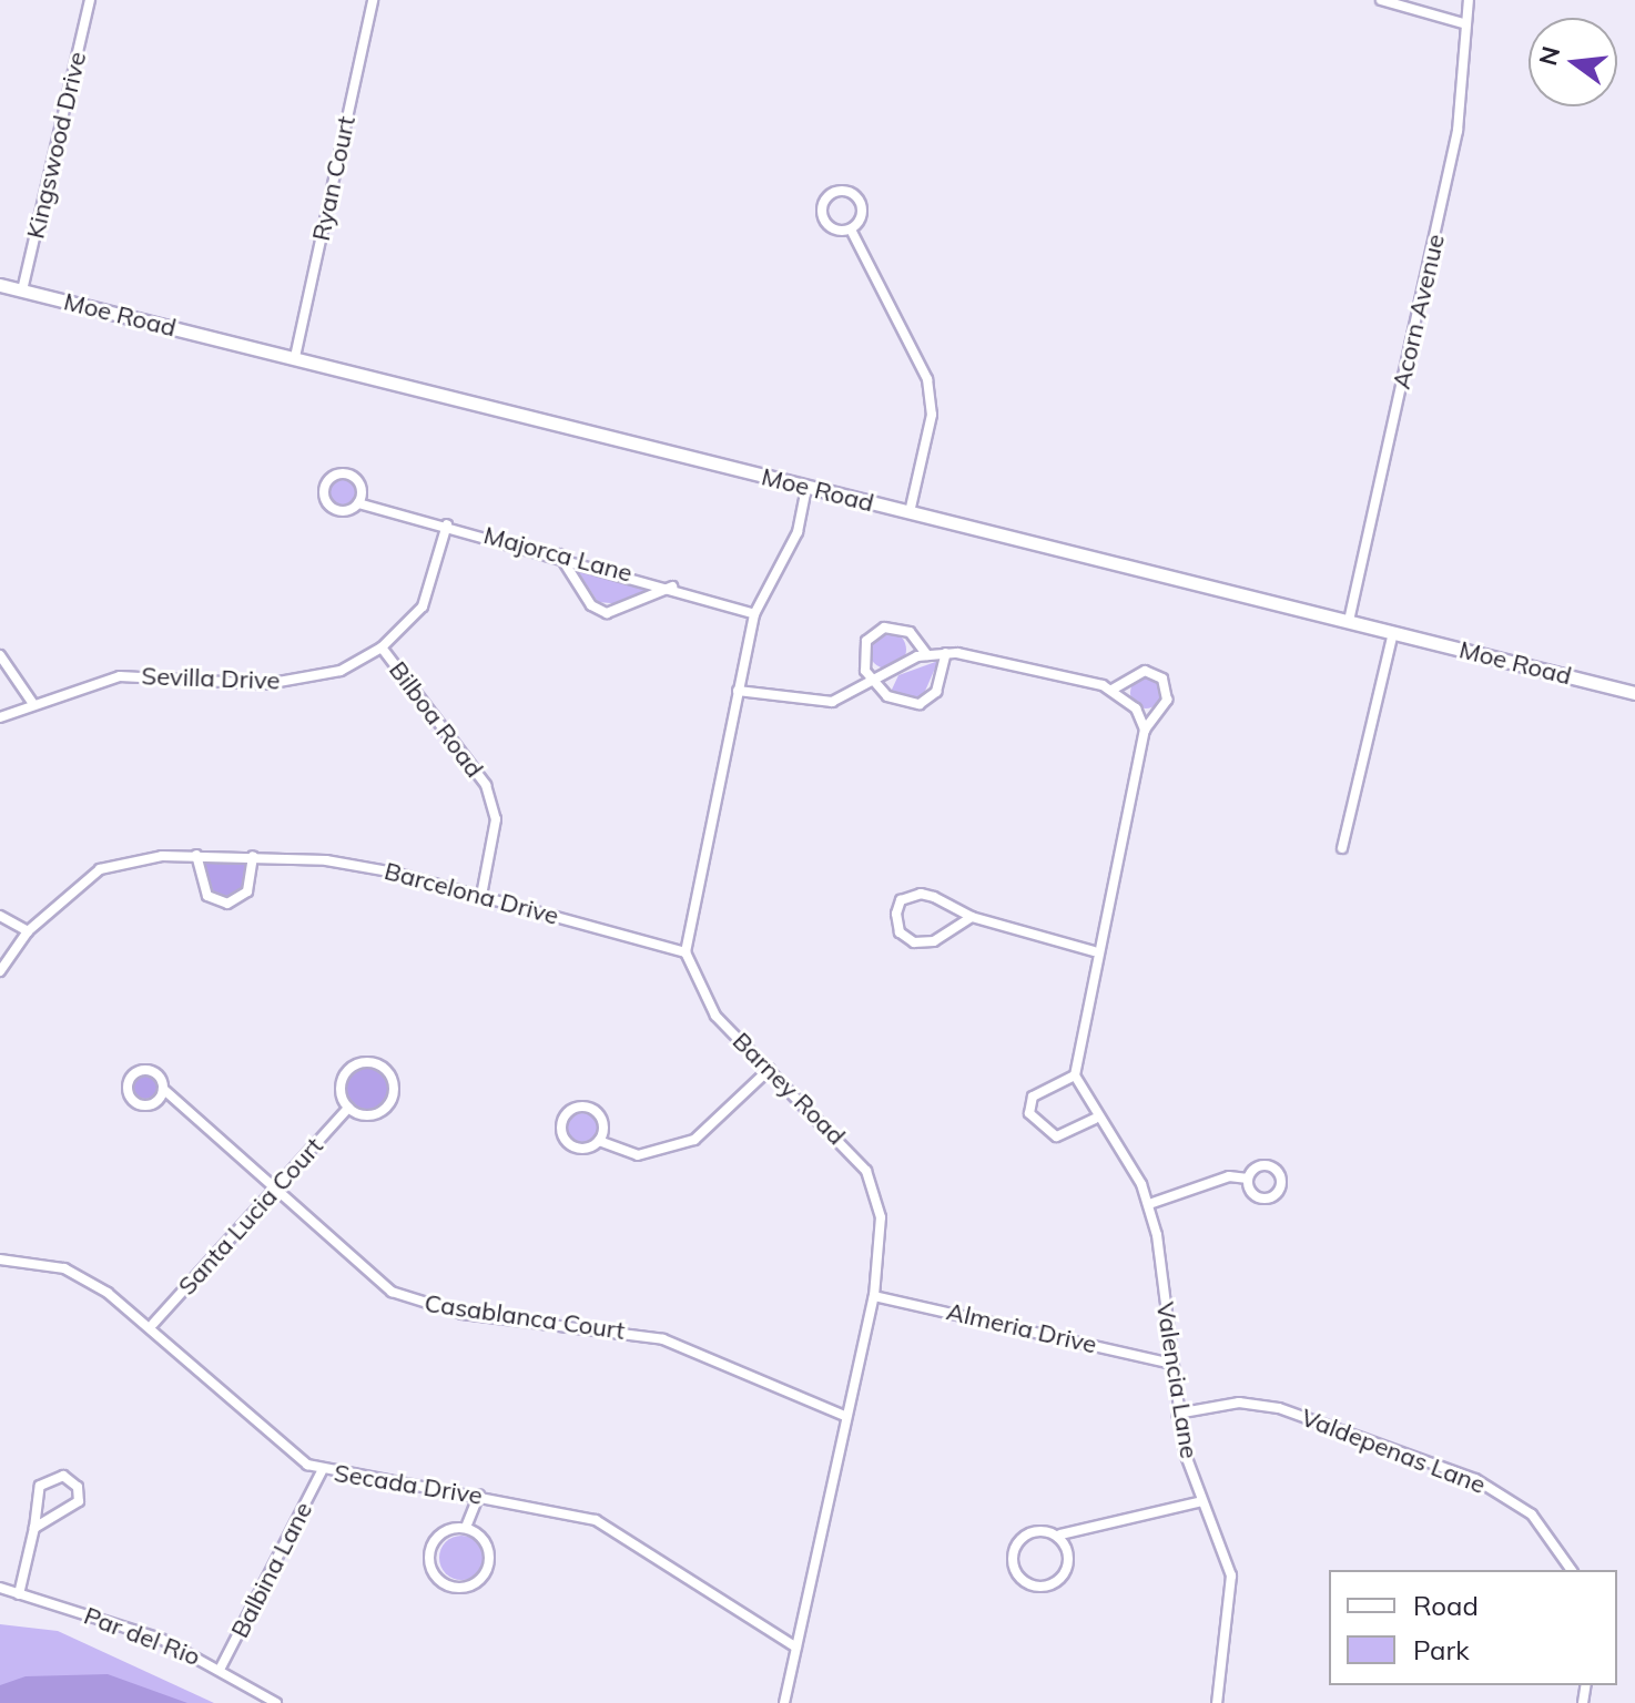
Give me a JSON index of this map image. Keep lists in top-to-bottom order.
{
  "streets": {
    "street": [
      "Kingswood Drive",
      "Ryan Court",
      "Acorn Avenue",
      "Moe Road",
      "Majorca Lane",
      "Sevilla Drive",
      "Bilboa Road",
      "Barcelona Drive",
      "Barney Road",
      "Santa Lucia Court",
      "Casablanca Court",
      "Almeria Drive",
      "Valencia Lane",
      "Valdepenas Lane",
      "Secada Drive",
      "Balbina Lane",
      "Par del Rio"
    ]
  },
  "crossings": [
    ["Kingswood Drive", "Moe Road"],
    ["Ryan Court", "Moe Road"],
    ["Acorn Avenue", "Moe Road"],
    ["Majorca Lane", "Sevilla Drive"],
    ["Sevilla Drive", "Bilboa Road"],
    ["Bilboa Road", "Barcelona Drive"],
    ["Barcelona Drive", "Barney Road"],
    ["Barney Road", "Casablanca Court"],
    ["Barney Road", "Almeria Drive"],
    ["Barney Road", "Secada Drive"],
    ["Santa Lucia Court", "Casablanca Court"],
    ["Santa Lucia Court", "Secada Drive"],
    ["Almeria Drive", "Valencia Lane"],
    ["Valencia Lane", "Valdepenas Lane"],
    ["Secada Drive", "Balbina Lane"],
    ["Balbina Lane", "Par del Rio"]
  ],
  "legend": ["Road", "Park"],
  "north": "left"
}
